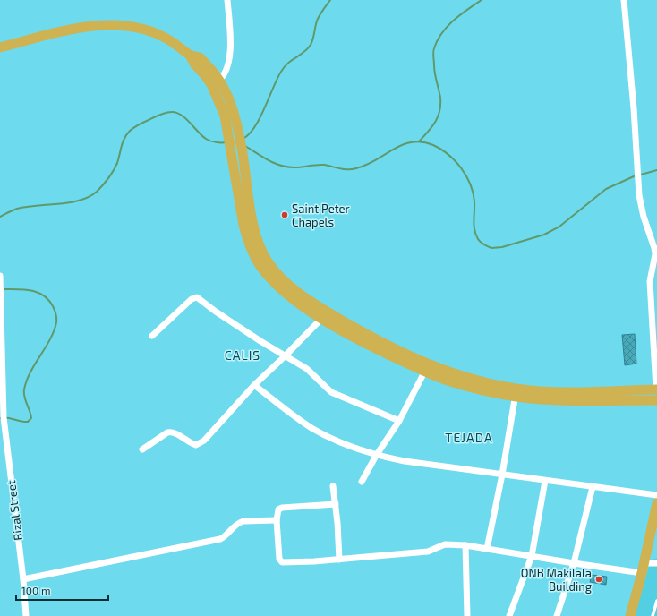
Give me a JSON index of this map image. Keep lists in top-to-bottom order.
{
  "streets": {
    "street": ["Rizal Street"]
  },
  "districts": ["CALIS", "TEJADA"],
  "places": ["Saint Peter Chapels", "ONB Makilala Building"],
  "scale_bar": "100 m"
}
